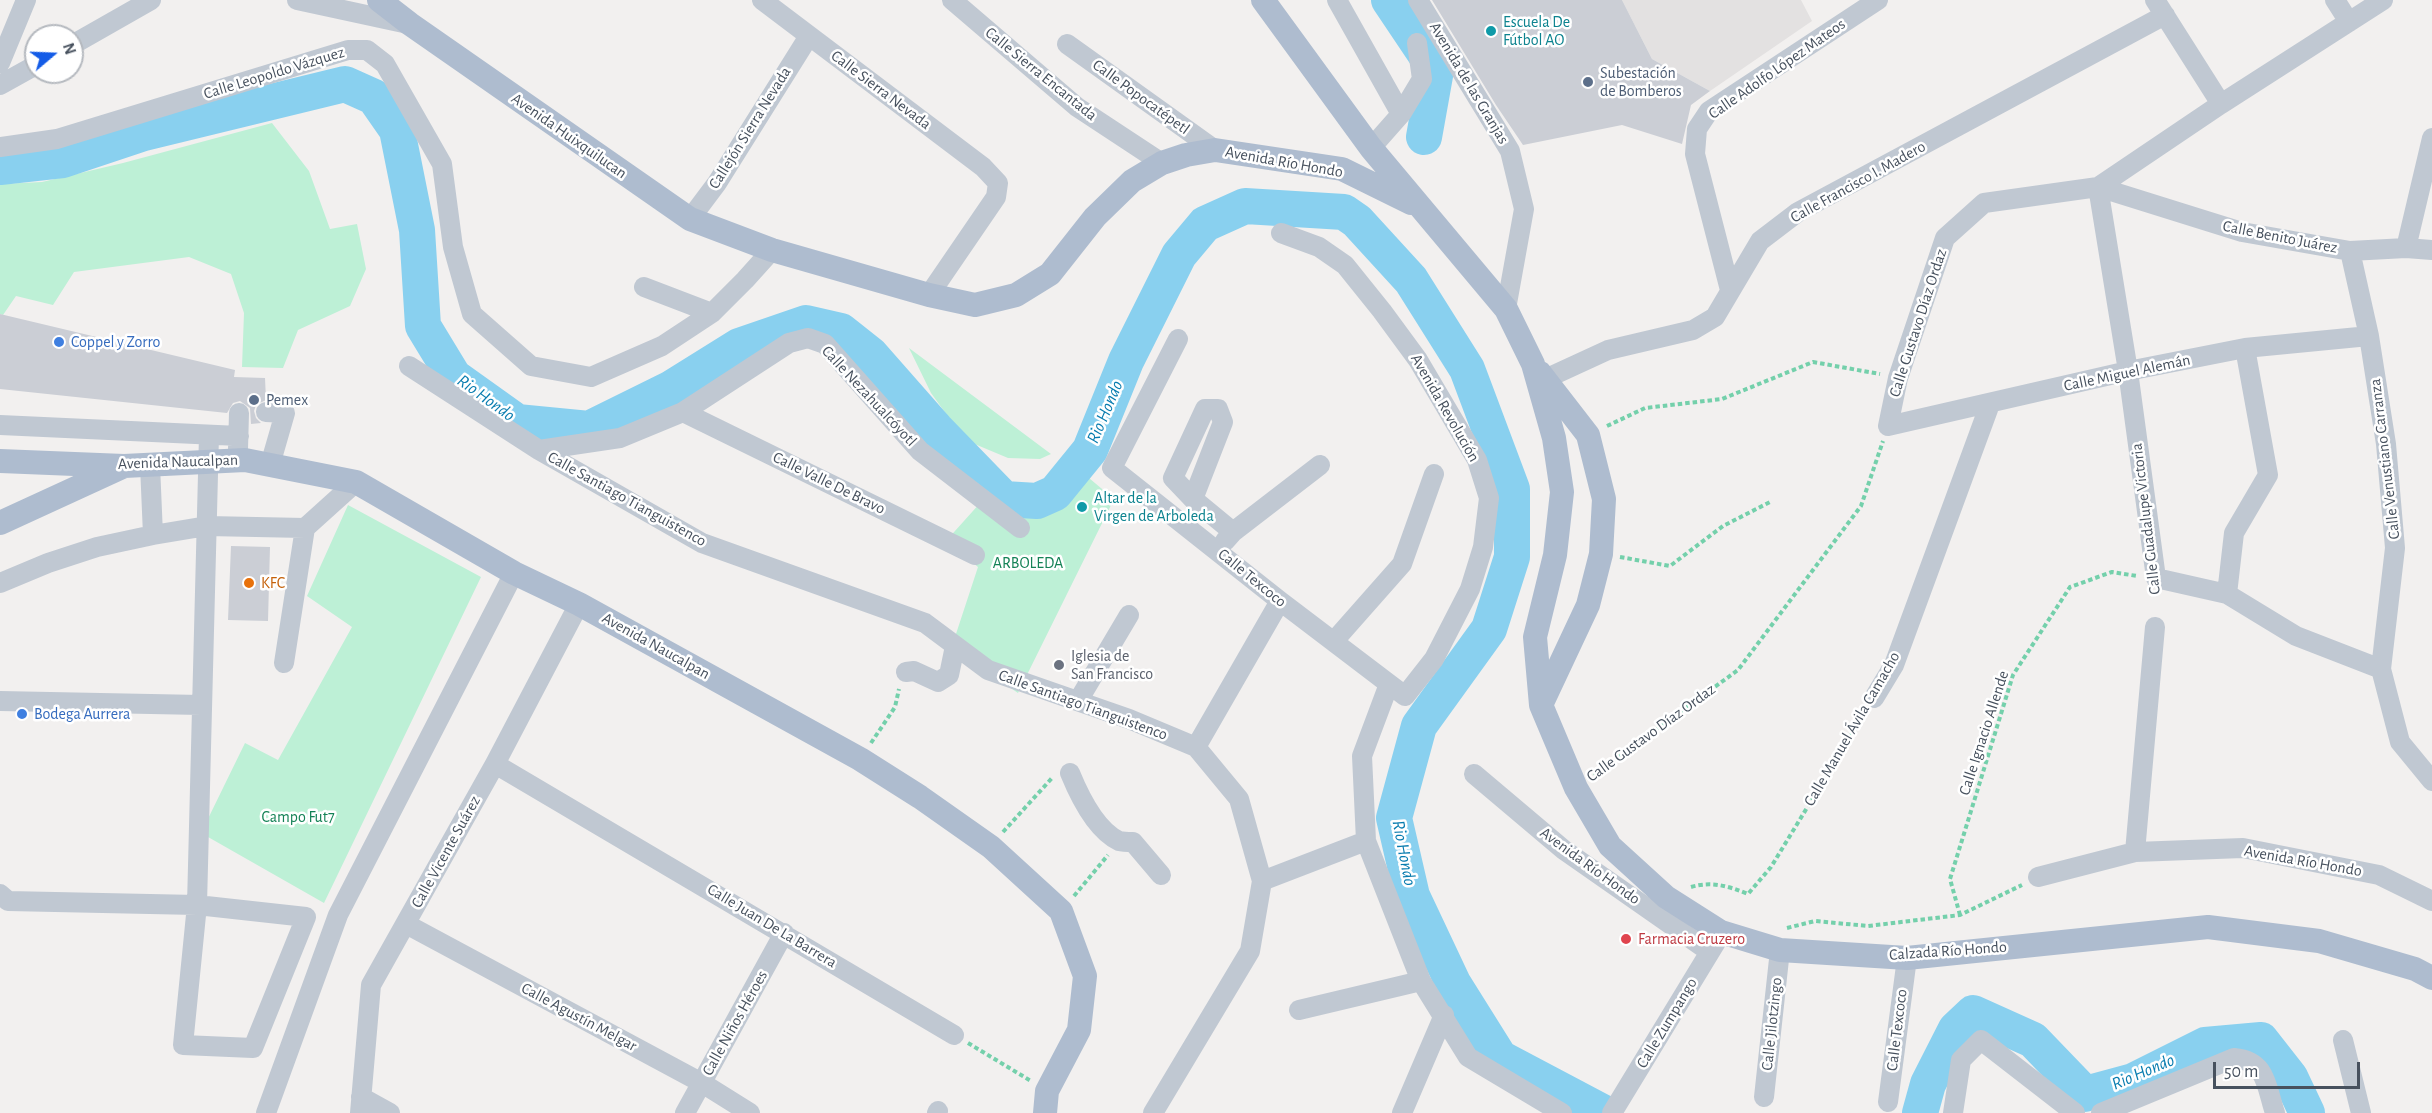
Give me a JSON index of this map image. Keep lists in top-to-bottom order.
{
  "streets": {
    "main road": [
      "Avenida Huixquilucan",
      "Avenida Río Hondo",
      "Avenida Naucalpan",
      "Calzada Río Hondo"
    ],
    "street": [
      "Calle Adolfo López Mateos",
      "Calle Leopoldo Vázquez",
      "Calle Sierra Encantada",
      "Avenida de las Granjas",
      "Calle Sierra Nevada",
      "Calle Popocatépetl",
      "Callejón Sierra Nevada",
      "Calle Francisco I. Madero",
      "Calle Benito Juárez",
      "Calle Gustavo Díaz Ordaz",
      "Calle Miguel Alemán",
      "Calle Nezahualcóyotl",
      "Avenida Revolución",
      "Calle Venustiano Carranza",
      "Calle Valle De Bravo",
      "Calle Santiago Tianguistenco",
      "Calle Guadalupe Victoria",
      "Calle Texcoco",
      "Calle Manuel Ávila Camacho",
      "Calle Vicente Suárez",
      "Calle Juan De La Barrera",
      "Calle Agustín Melgar",
      "Calle Niños Héroes",
      "Calle Zumpango",
      "Calle Jilotzingo"
    ],
    "path": ["Calle Ignacio Allende"]
  },
  "crossings": [
    ["Calle Adolfo López Mateos", "Calle Francisco I. Madero"],
    ["Calle Leopoldo Vázquez", "Avenida Huixquilucan"],
    ["Calle Leopoldo Vázquez", "Avenida Río Hondo"],
    ["Calle Sierra Encantada", "Avenida Río Hondo"],
    ["Calle Sierra Nevada", "Callejón Sierra Nevada"],
    ["Calle Sierra Nevada", "Avenida Río Hondo"],
    ["Calle Popocatépetl", "Avenida Río Hondo"],
    ["Callejón Sierra Nevada", "Avenida Huixquilucan"],
    ["Avenida Huixquilucan", "Avenida Río Hondo"],
    ["Avenida Río Hondo", "Calzada Río Hondo"],
    ["Avenida Río Hondo", "Calle Zumpango"],
    ["Calle Benito Juárez", "Calle Gustavo Díaz Ordaz"],
    ["Calle Benito Juárez", "Calle Venustiano Carranza"],
    ["Calle Benito Juárez", "Calle Guadalupe Victoria"],
    ["Calle Gustavo Díaz Ordaz", "Calle Miguel Alemán"],
    ["Calle Gustavo Díaz Ordaz", "Calle Guadalupe Victoria"],
    ["Calle Gustavo Díaz Ordaz", "Calzada Río Hondo"],
    ["Calle Miguel Alemán", "Calle Venustiano Carranza"],
    ["Calle Miguel Alemán", "Calle Guadalupe Victoria"],
    ["Calle Miguel Alemán", "Calle Manuel Ávila Camacho"],
    ["Calle Nezahualcóyotl", "Calle Valle De Bravo"],
    ["Calle Nezahualcóyotl", "Calle Santiago Tianguistenco"],
    ["Avenida Revolución", "Calle Texcoco"],
    ["Avenida Naucalpan", "Calle Vicente Suárez"],
    ["Calle Guadalupe Victoria", "Calle Ignacio Allende"],
    ["Calle Texcoco", "Calzada Río Hondo"],
    ["Calle Manuel Ávila Camacho", "Calzada Río Hondo"],
    ["Calle Vicente Suárez", "Calle Juan De La Barrera"],
    ["Calle Vicente Suárez", "Calle Agustín Melgar"],
    ["Calle Juan De La Barrera", "Calle Niños Héroes"],
    ["Calzada Río Hondo", "Calle Zumpango"],
    ["Calzada Río Hondo", "Calle Jilotzingo"],
    ["Calle Agustín Melgar", "Calle Niños Héroes"]
  ],
  "water": ["Rio Hondo"],
  "parks": ["ARBOLEDA", "Campo Fut7"],
  "places": [
    "Escuela De Fútbol AO",
    "Subestación de Bomberos",
    "Coppel y Zorro",
    "Pemex",
    "Altar de la Virgen de Arboleda",
    "KFC",
    "Iglesia de San Francisco",
    "Bodega Aurrera",
    "Farmacia Cruzero"
  ],
  "scale_bar": "50 m",
  "north": "right"
}
